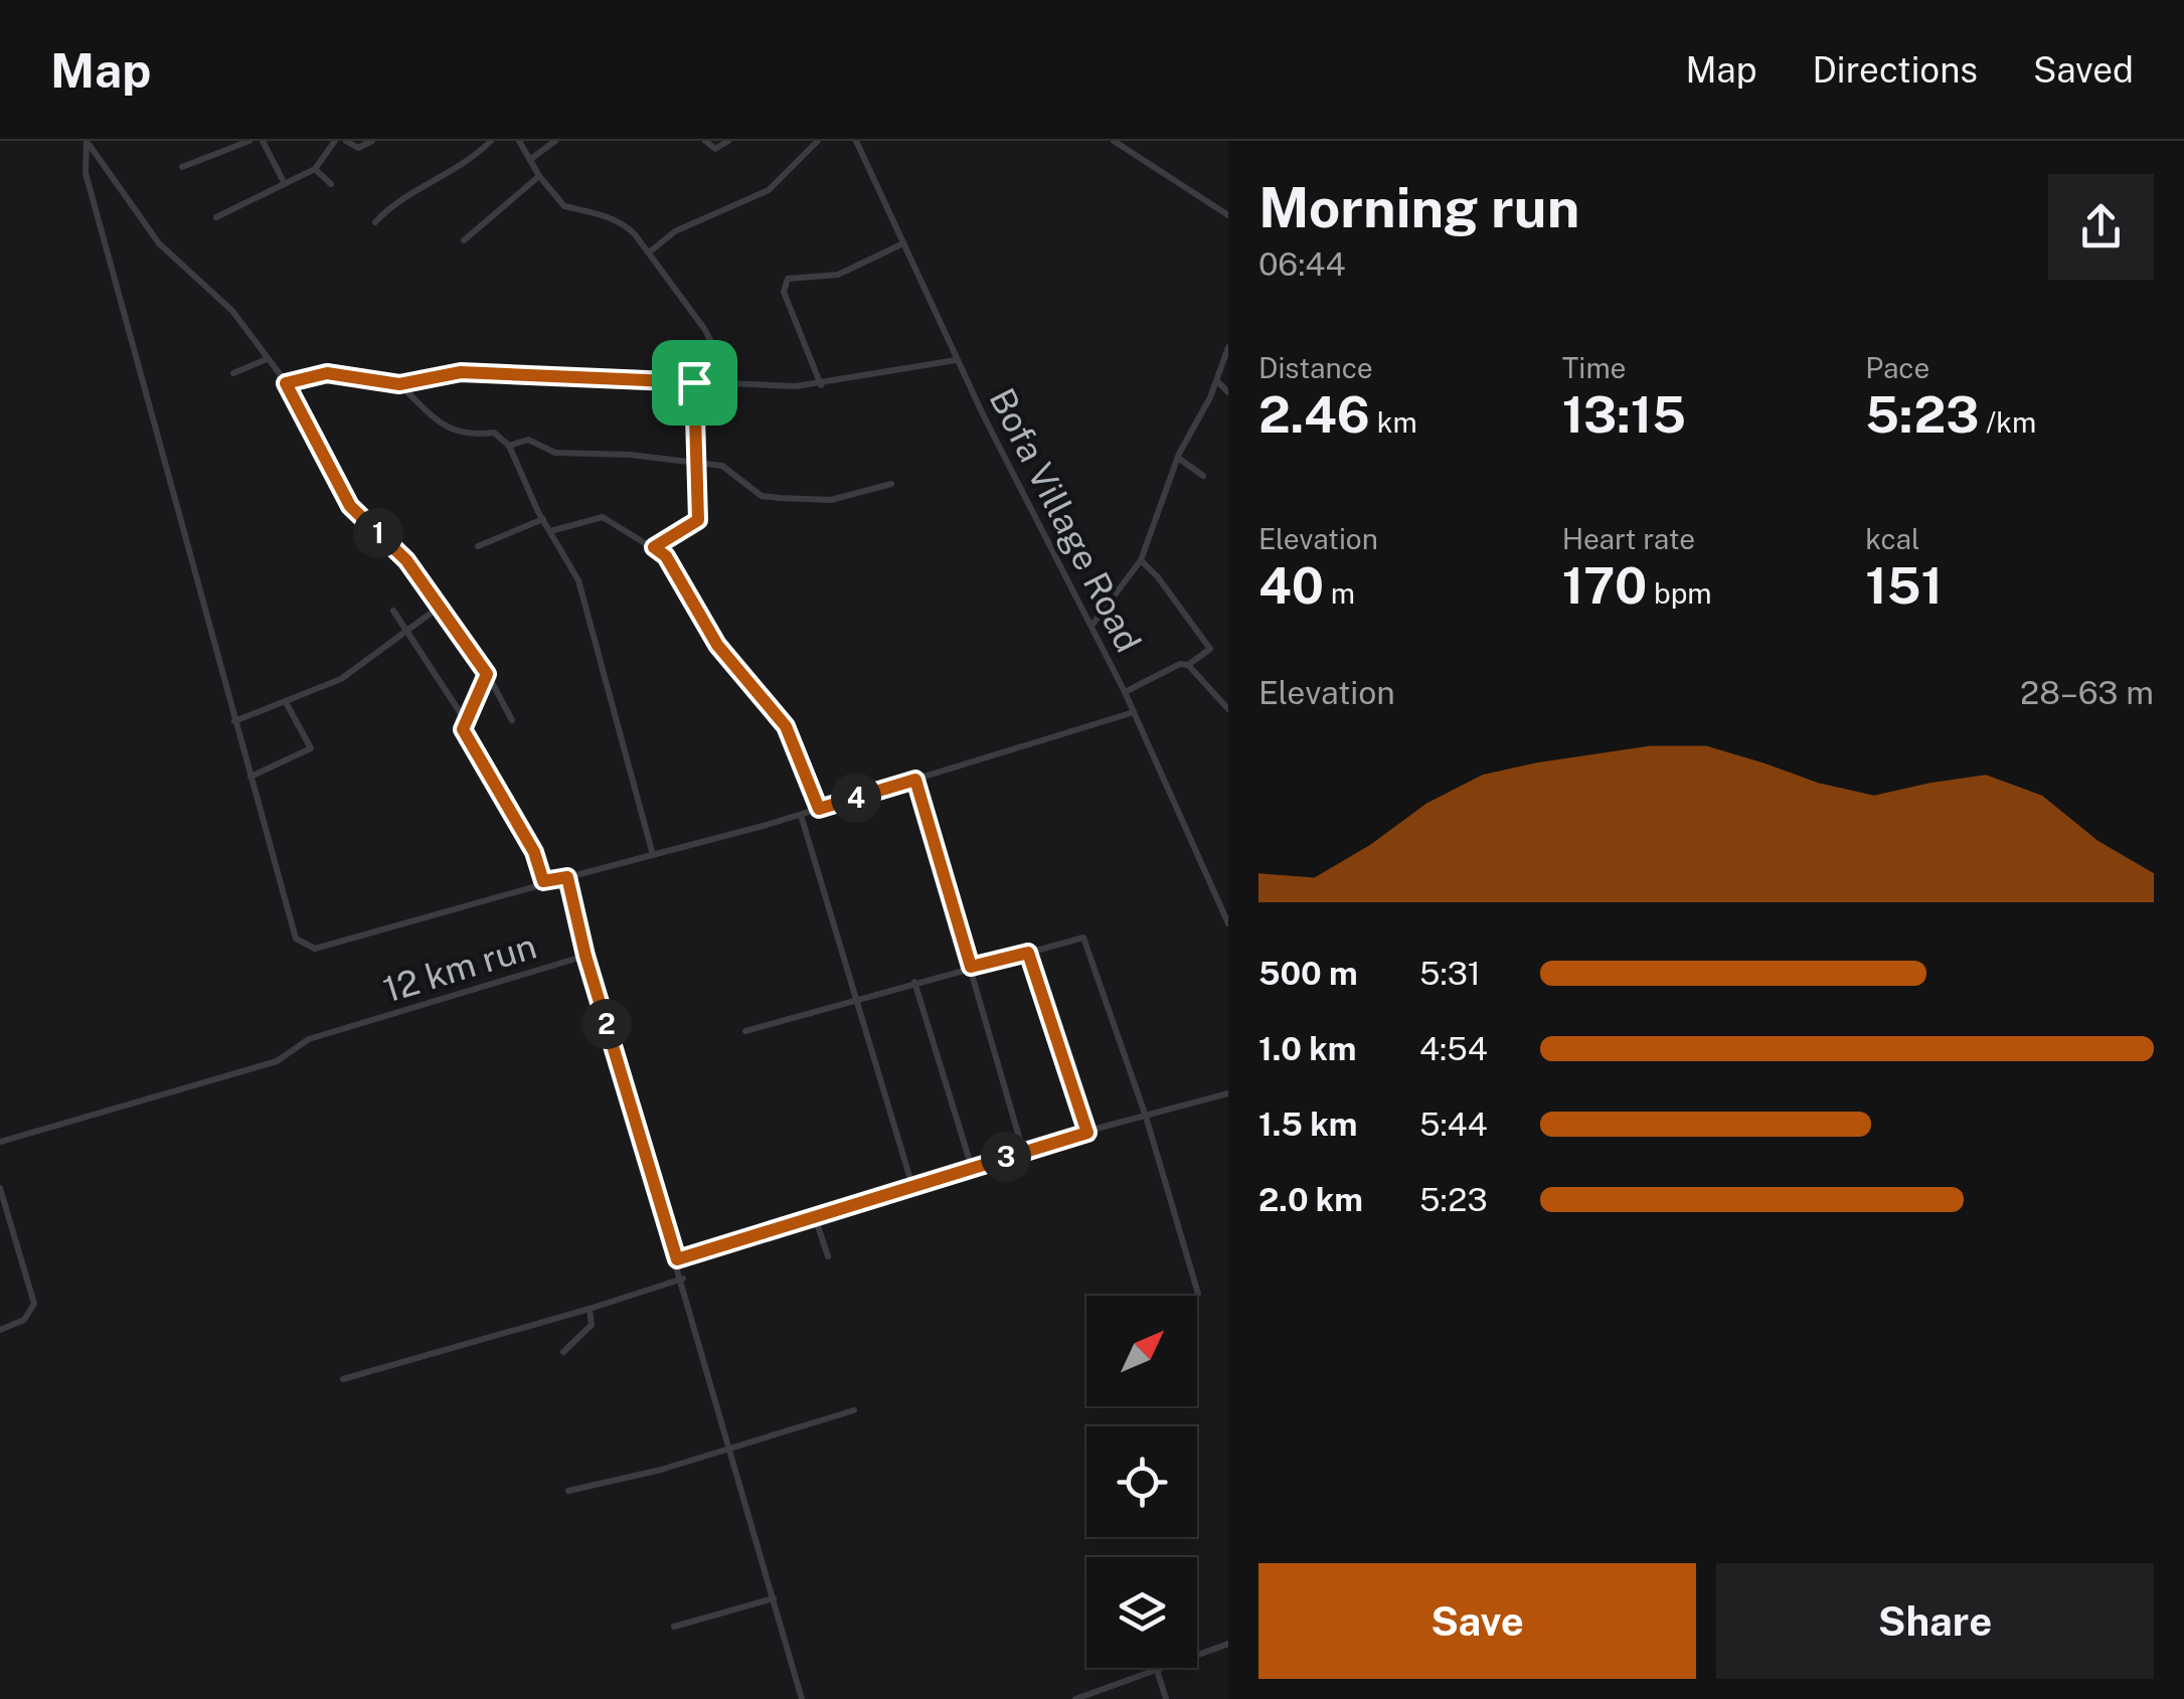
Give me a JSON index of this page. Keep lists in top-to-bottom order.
{
  "streets": {
    "street": ["Bofa Village Road", "12 km run"]
  },
  "north": "top right",
  "page": {
    "header": "Map",
    "nav": ["Map", "Directions", "Saved"],
    "heading": ["Morning run", "06:44"],
    "stats": [
      ["Distance", "2.46 km"],
      ["Time", "13:15"],
      ["Pace", "5:23 /km"],
      ["Elevation", "40 m"],
      ["Heart rate", "170 bpm"],
      ["kcal", "151"]
    ],
    "pins": [
      "1",
      "4",
      "2",
      "3"
    ],
    "chart": ["Elevation", "28–63 m"],
    "list": [
      {
        "name": "500 m",
        "note": "5:31"
      },
      {
        "name": "1.0 km",
        "note": "4:54"
      },
      {
        "name": "1.5 km",
        "note": "5:44"
      },
      {
        "name": "2.0 km",
        "note": "5:23"
      }
    ],
    "buttons": ["Save", "Share"]
  }
}
